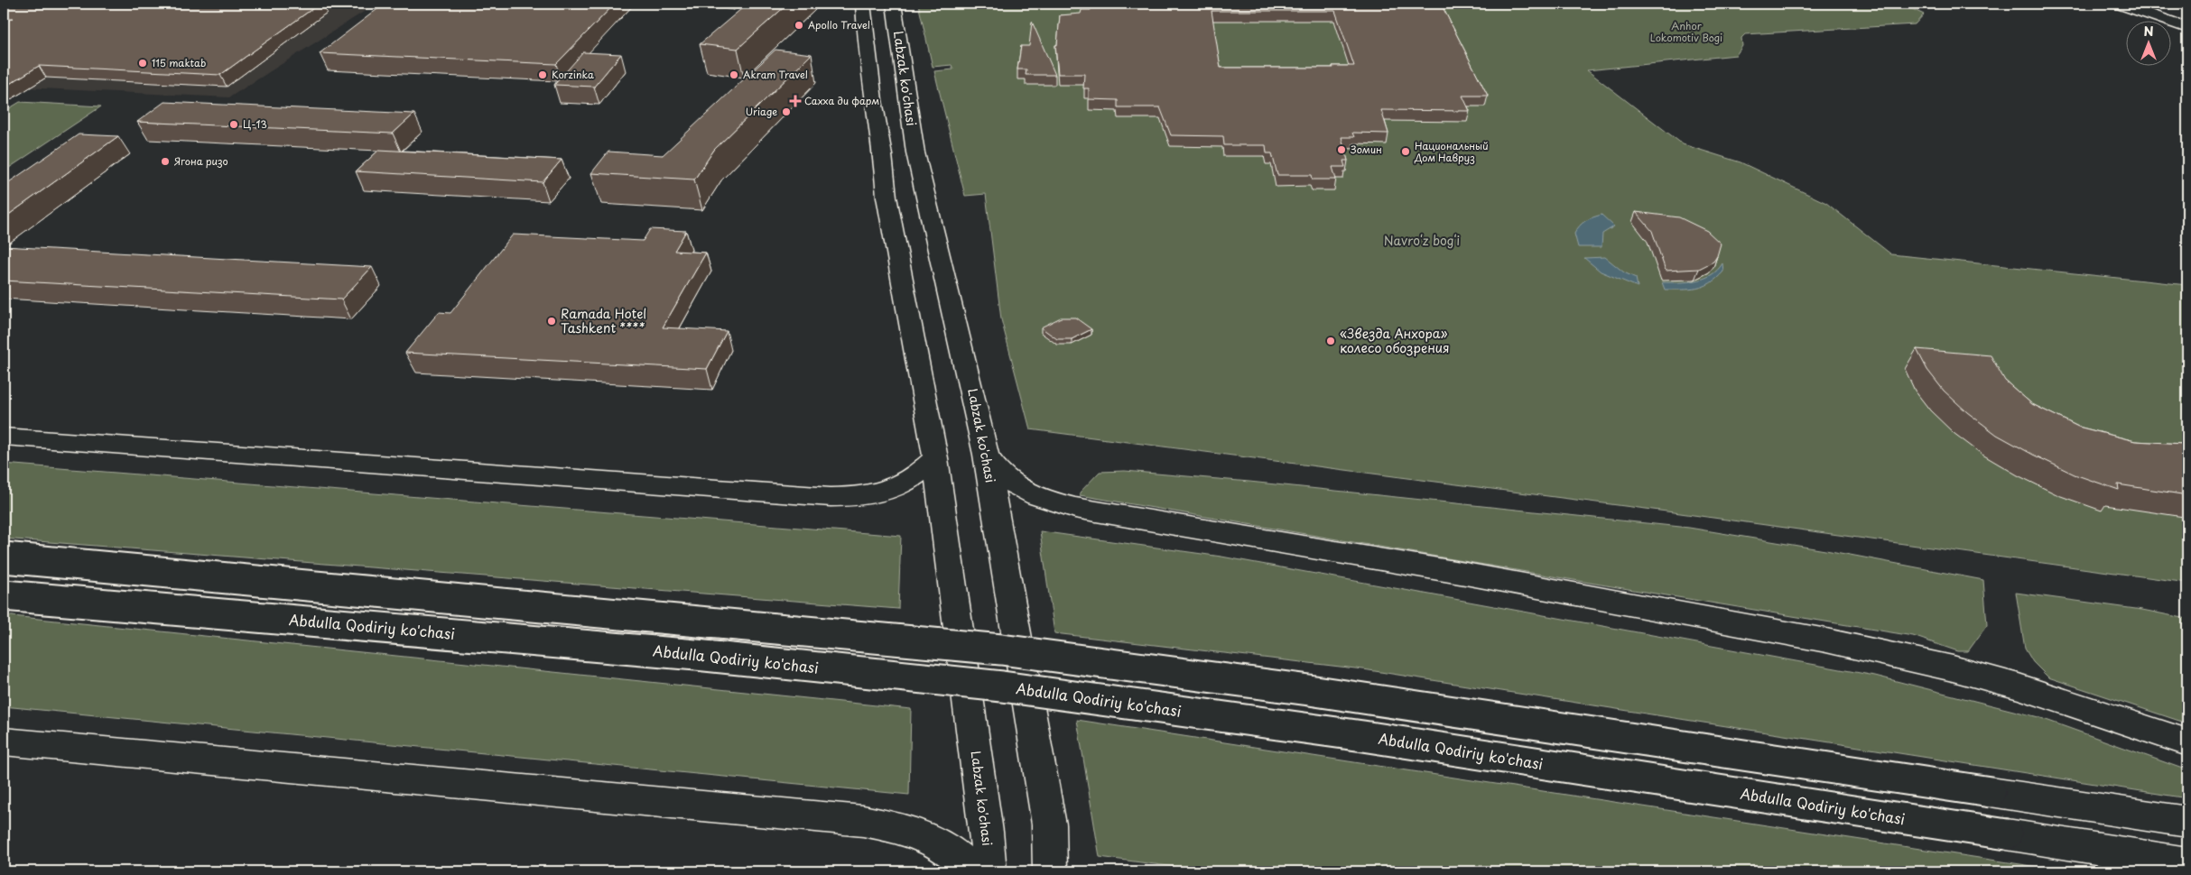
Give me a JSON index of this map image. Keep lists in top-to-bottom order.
{
  "streets": {
    "main road": ["Labzak ko'chasi", "Abdulla Qodiriy ko'chasi"]
  },
  "parks": ["Anhor Lokomotiv Bogi", "Navroʻz bogʻi"],
  "places": {
    "other": [
      "Apollo Travel",
      "115 maktab",
      "Korzinka",
      "Akram Travel",
      "Uriage",
      "Ц-13",
      "Зомин",
      "Национальный Дом Навруз",
      "Ягона ризо",
      "Ramada Hotel Tashkent ****",
      "«Звезда Анхора» колесо обозрения"
    ],
    "health": ["Сахха ди фарм"]
  },
  "north": "top"
}
